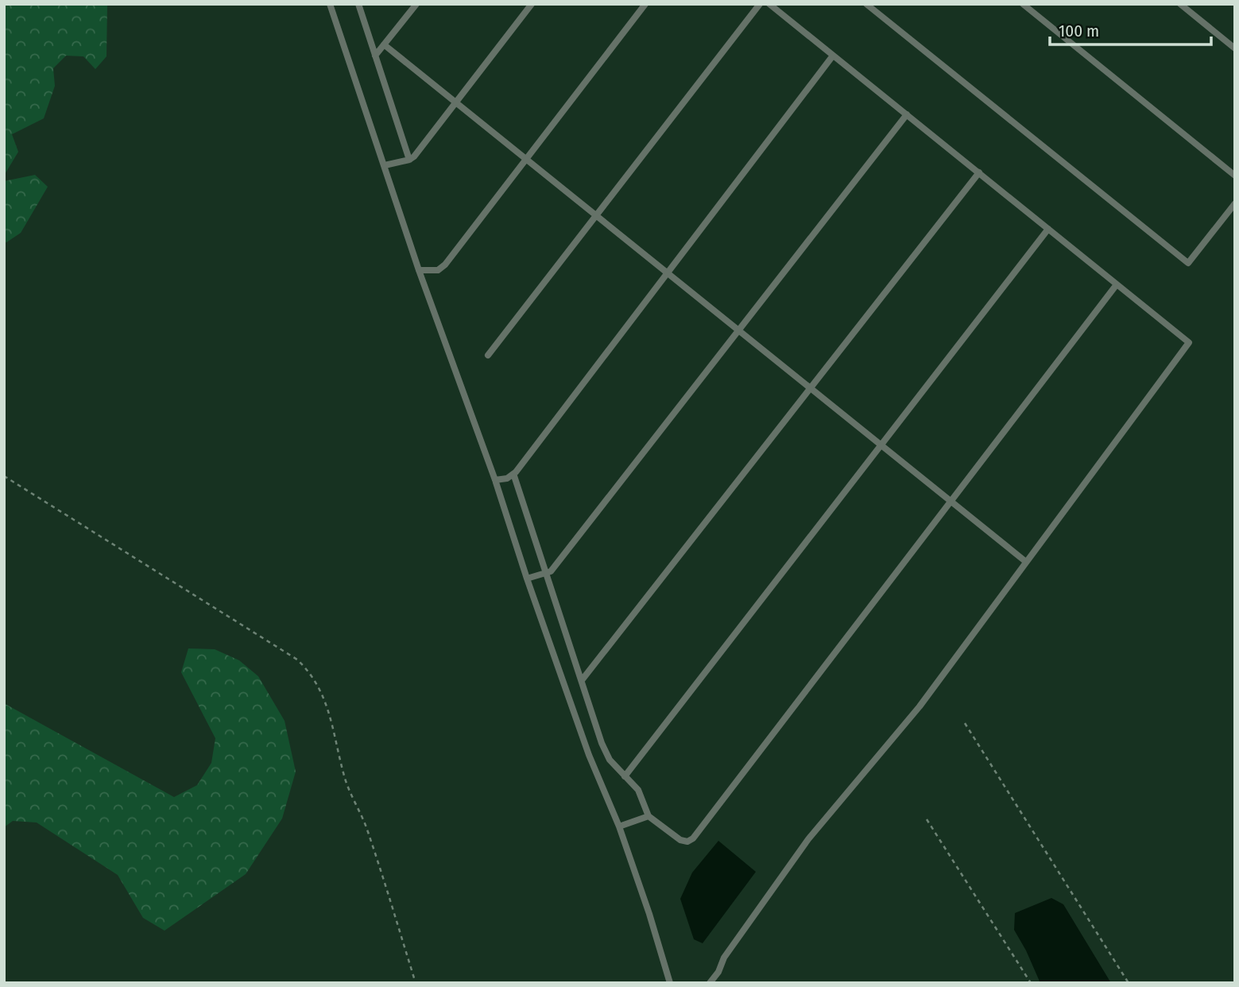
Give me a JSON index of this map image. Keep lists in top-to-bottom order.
{
  "scale_bar": "100 m"
}
